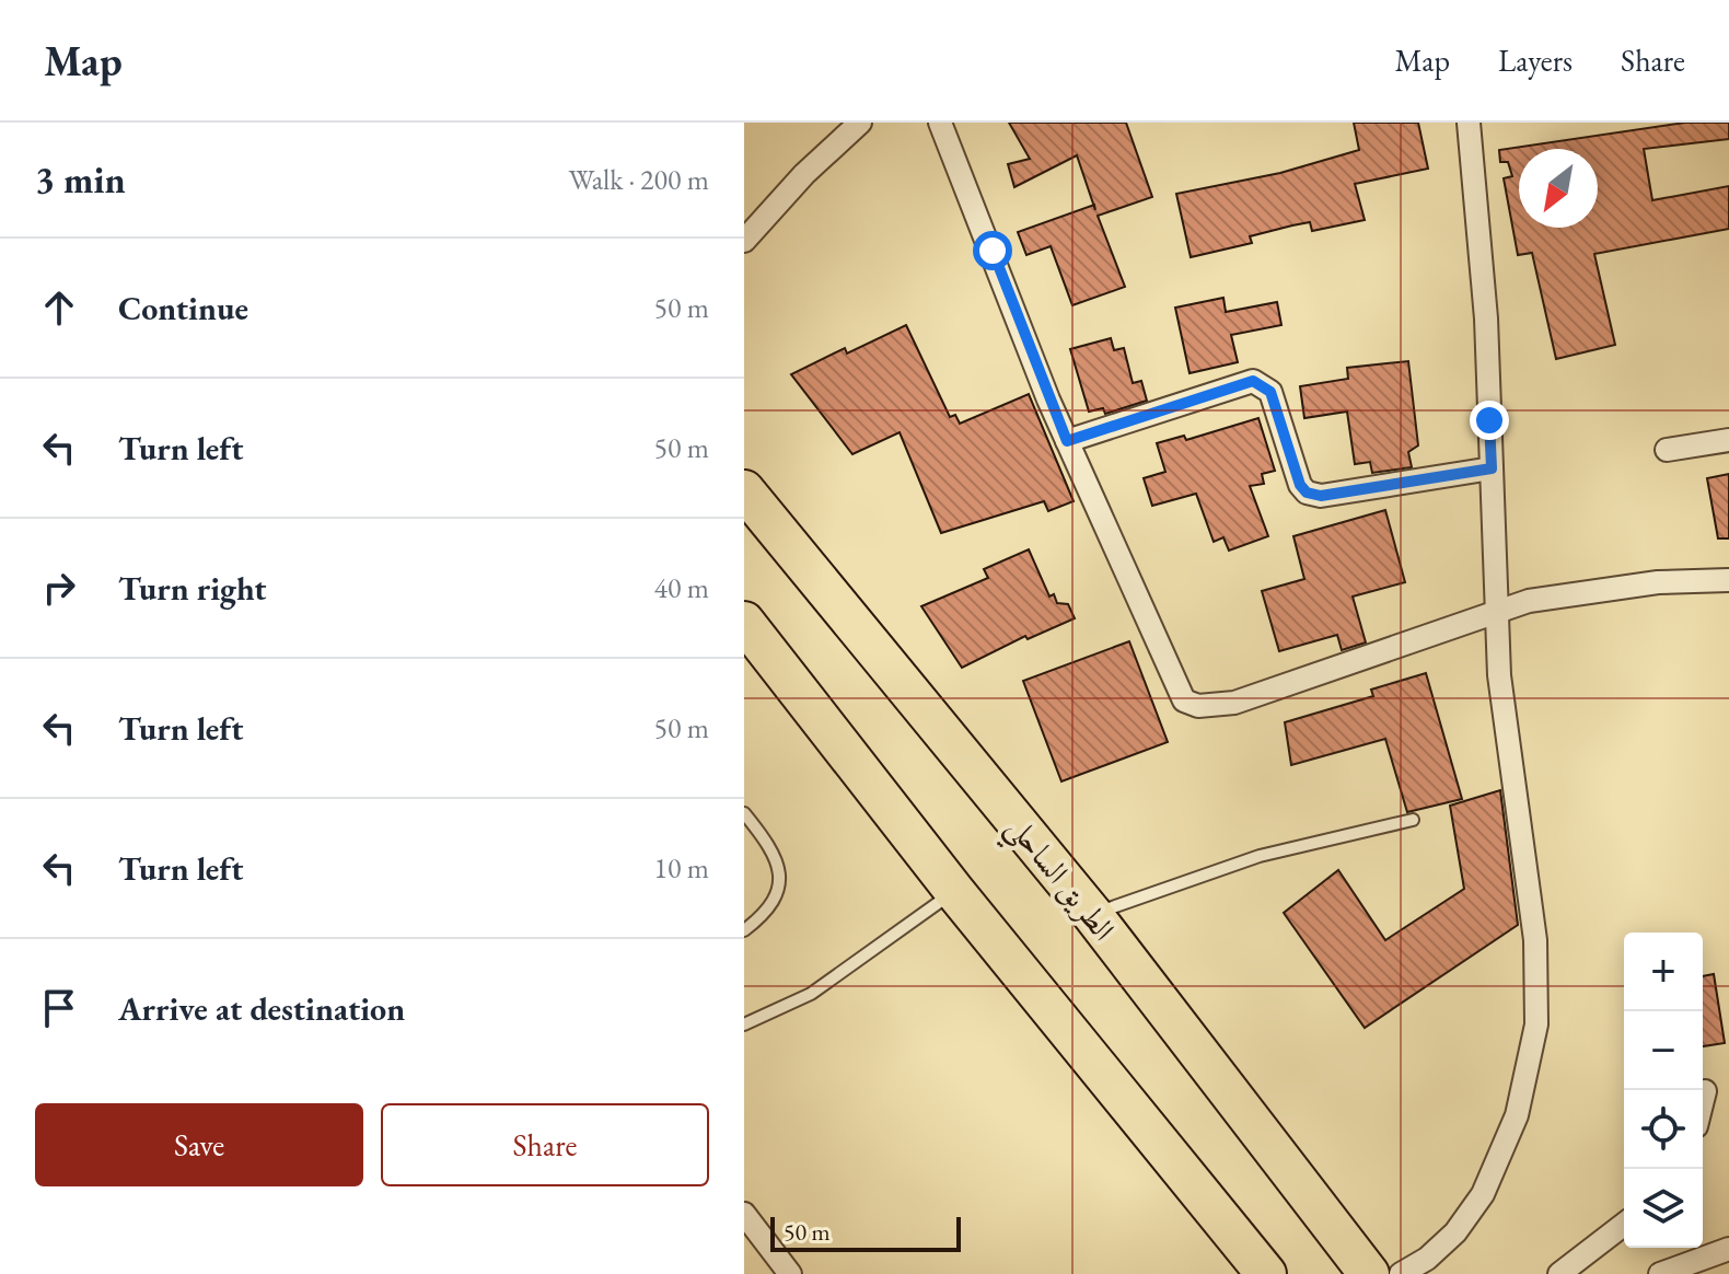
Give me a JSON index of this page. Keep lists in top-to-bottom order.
{
  "streets": {
    "highway": ["الطريق الساحلي"]
  },
  "scale_bar": "50 m",
  "north": "bottom left",
  "page": {
    "header": "Map",
    "nav": ["Map", "Layers", "Share"],
    "heading": ["3 min", "Walk · 200 m"],
    "list": [
      ["Continue", "50 m"],
      ["Turn left", "50 m"],
      ["Turn right", "40 m"],
      ["Turn left", "50 m"],
      ["Turn left", "10 m"],
      "Arrive at destination"
    ],
    "map_buttons": ["+", "−"],
    "buttons": ["Save", "Share"],
    "scale": "50 m"
  }
}
